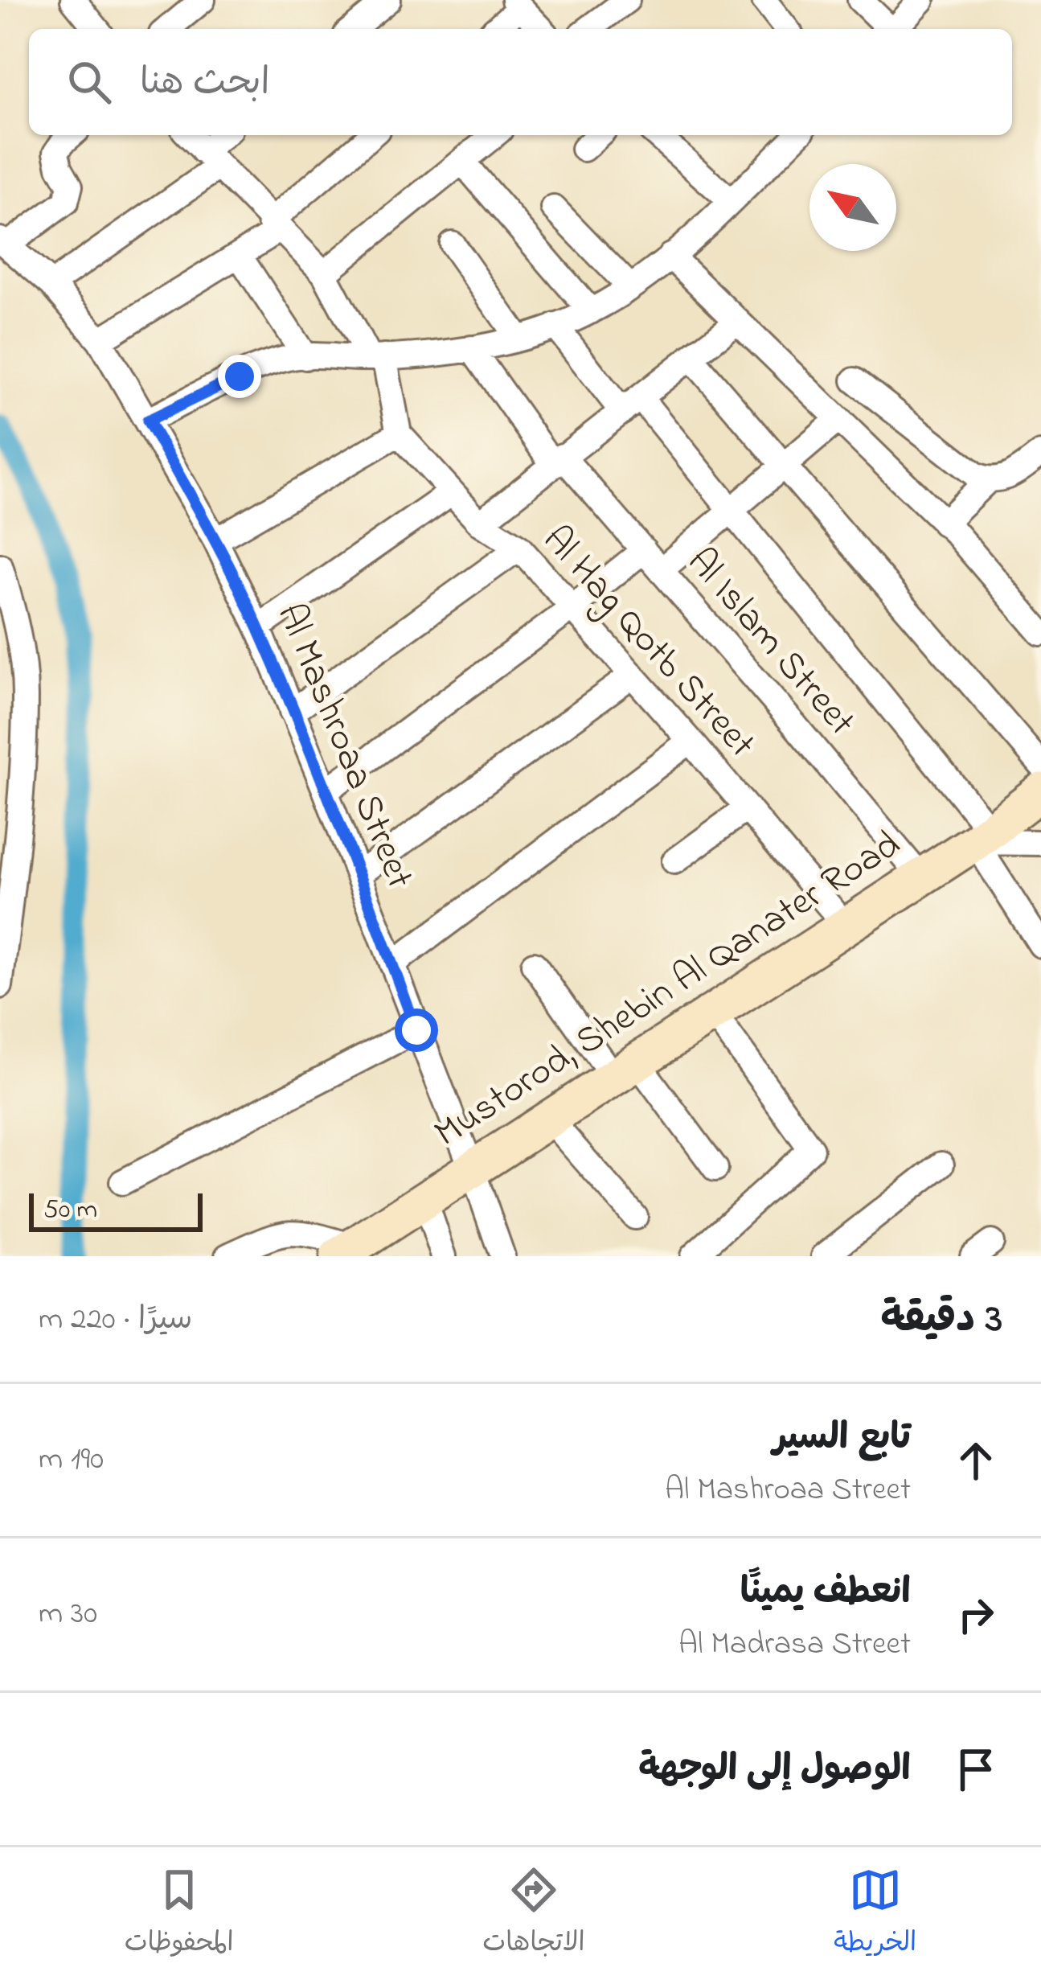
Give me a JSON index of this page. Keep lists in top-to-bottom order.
{
  "streets": {
    "main road": ["Mustorod, Shebin Al Qanater Road"],
    "street": ["Al Hag Qotb Street", "Al Islam Street", "Al Mashroaa Street"]
  },
  "crossings": [
    ["Al Hag Qotb Street", "Mustorod, Shebin Al Qanater Road"],
    ["Al Islam Street", "Mustorod, Shebin Al Qanater Road"],
    ["Al Mashroaa Street", "Mustorod, Shebin Al Qanater Road"]
  ],
  "scale_bar": "50 m",
  "north": "top left",
  "page": {
    "search": "ابحث هنا",
    "scale": "50 m",
    "heading": ["3 دقيقة", "سيرًا · 220 m"],
    "list": [
      ["تابع السير", "Al Mashroaa Street", "190 m"],
      ["انعطف يمينًا", "Al Madrasa Street", "30 m"],
      "الوصول إلى الوجهة"
    ],
    "nav": ["الخريطة", "الاتجاهات", "المحفوظات"]
  }
}
